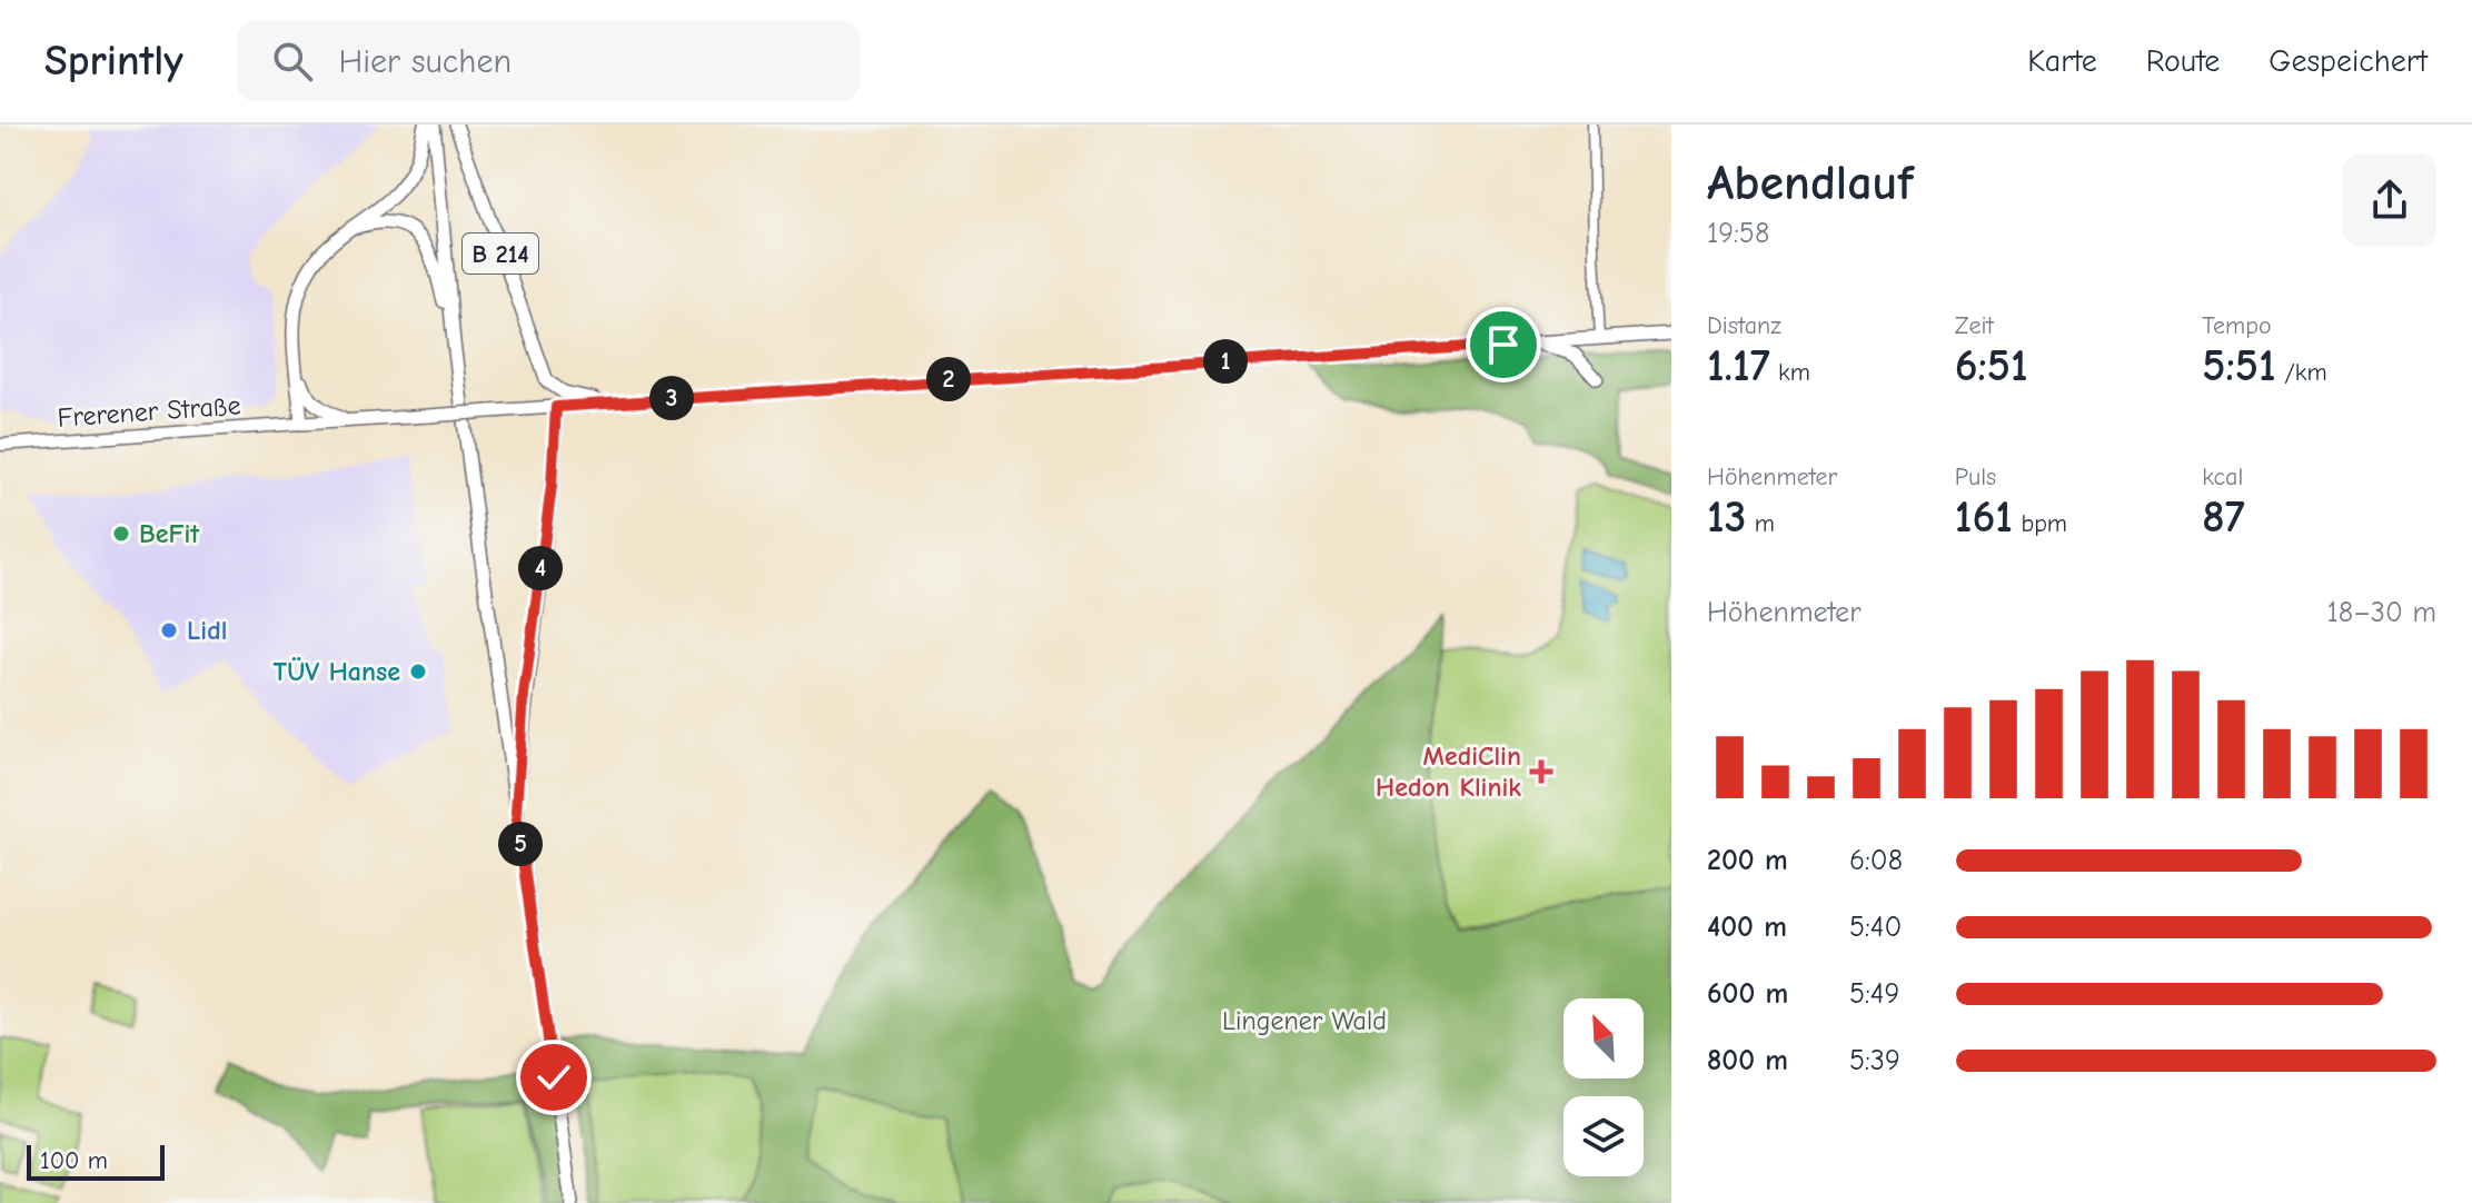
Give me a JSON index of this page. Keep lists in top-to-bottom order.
{
  "streets": {
    "main road": ["B 214", "Frerener Straße"]
  },
  "parks": ["Lingener Wald"],
  "places": {
    "other": ["BeFit", "Lidl", "TÜV Hanse"],
    "health": ["MediClin Hedon Klinik"]
  },
  "scale_bar": "100 m",
  "north": "top left",
  "page": {
    "header": "Sprintly",
    "search": "Hier suchen",
    "nav": ["Karte", "Route", "Gespeichert"],
    "heading": ["Abendlauf", "19:58"],
    "stats": [
      ["Distanz", "1.17 km"],
      ["Zeit", "6:51"],
      ["Tempo", "5:51 /km"],
      ["Höhenmeter", "13 m"],
      ["Puls", "161 bpm"],
      ["kcal", "87"]
    ],
    "pins": [
      "1",
      "2",
      "3",
      "4",
      "5"
    ],
    "chart": ["Höhenmeter", "18–30 m"],
    "list": [
      {
        "name": "200 m",
        "note": "6:08"
      },
      {
        "name": "400 m",
        "note": "5:40"
      },
      {
        "name": "600 m",
        "note": "5:49"
      },
      {
        "name": "800 m",
        "note": "5:39"
      }
    ],
    "scale": "100 m"
  }
}
